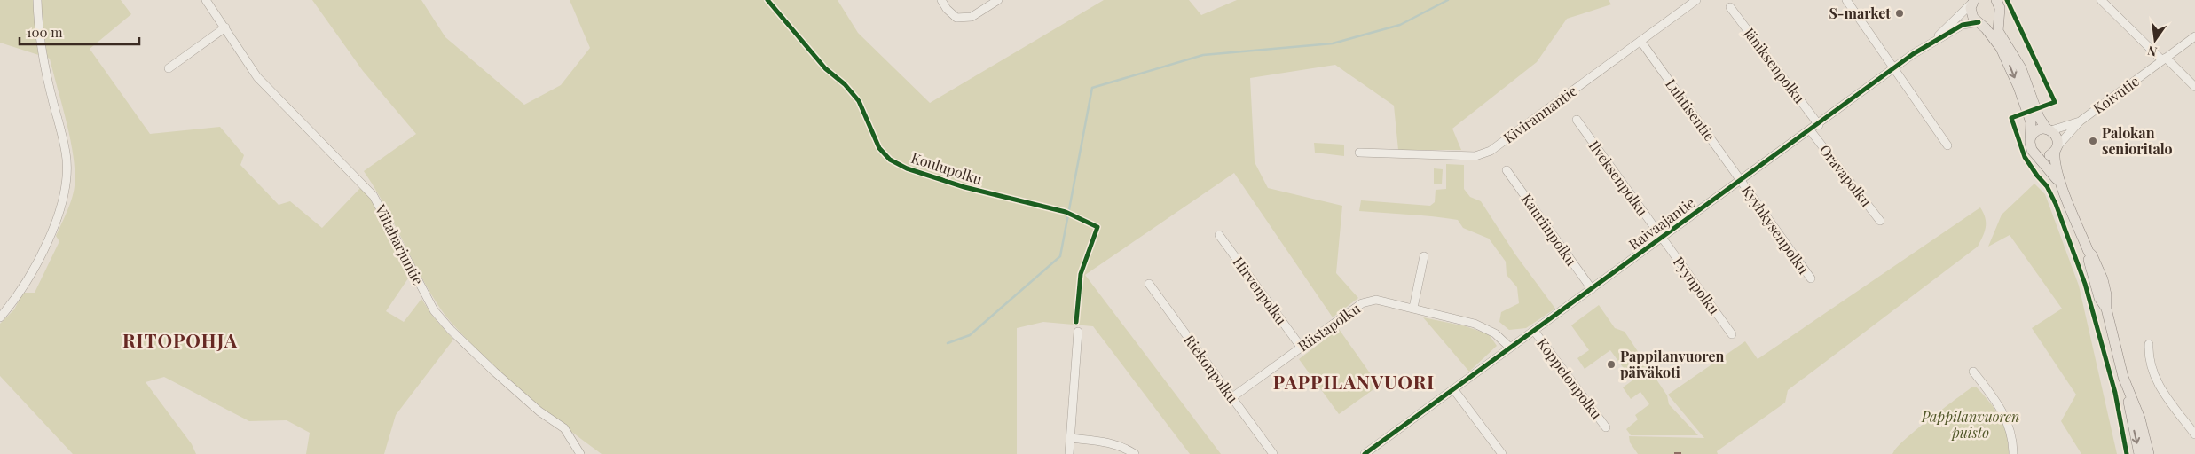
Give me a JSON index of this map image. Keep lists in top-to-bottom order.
{
  "streets": {
    "street": [
      "Jäniksenpolku",
      "Koivutie",
      "Luhtisentie",
      "Kivirannantie",
      "Oravapolku",
      "Ilveksenpolku",
      "Raivaajantie",
      "Kauriinpolku",
      "Kyyhkysenpolku",
      "Viitaharjuntie",
      "Pyynpolku",
      "Hirvenpolku",
      "Riistapolku",
      "Riekonpolku",
      "Koppelonpolku"
    ],
    "cycle path": ["Koulupolku"]
  },
  "crossings": [
    ["Jäniksenpolku", "Raivaajantie"],
    ["Luhtisentie", "Kivirannantie"],
    ["Luhtisentie", "Raivaajantie"],
    ["Luhtisentie", "Kyyhkysenpolku"],
    ["Oravapolku", "Raivaajantie"],
    ["Ilveksenpolku", "Raivaajantie"],
    ["Ilveksenpolku", "Pyynpolku"],
    ["Raivaajantie", "Kauriinpolku"],
    ["Raivaajantie", "Kyyhkysenpolku"],
    ["Raivaajantie", "Pyynpolku"],
    ["Raivaajantie", "Riistapolku"],
    ["Raivaajantie", "Koppelonpolku"],
    ["Hirvenpolku", "Riistapolku"],
    ["Riistapolku", "Riekonpolku"]
  ],
  "districts": ["RITOPOHJA", "PAPPILANVUORI"],
  "parks": ["Pappilanvuoren puisto"],
  "places": ["S-market", "Palokan senioritalo", "Pappilanvuoren päiväkoti"],
  "scale_bar": "100 m",
  "north": "bottom"
}
